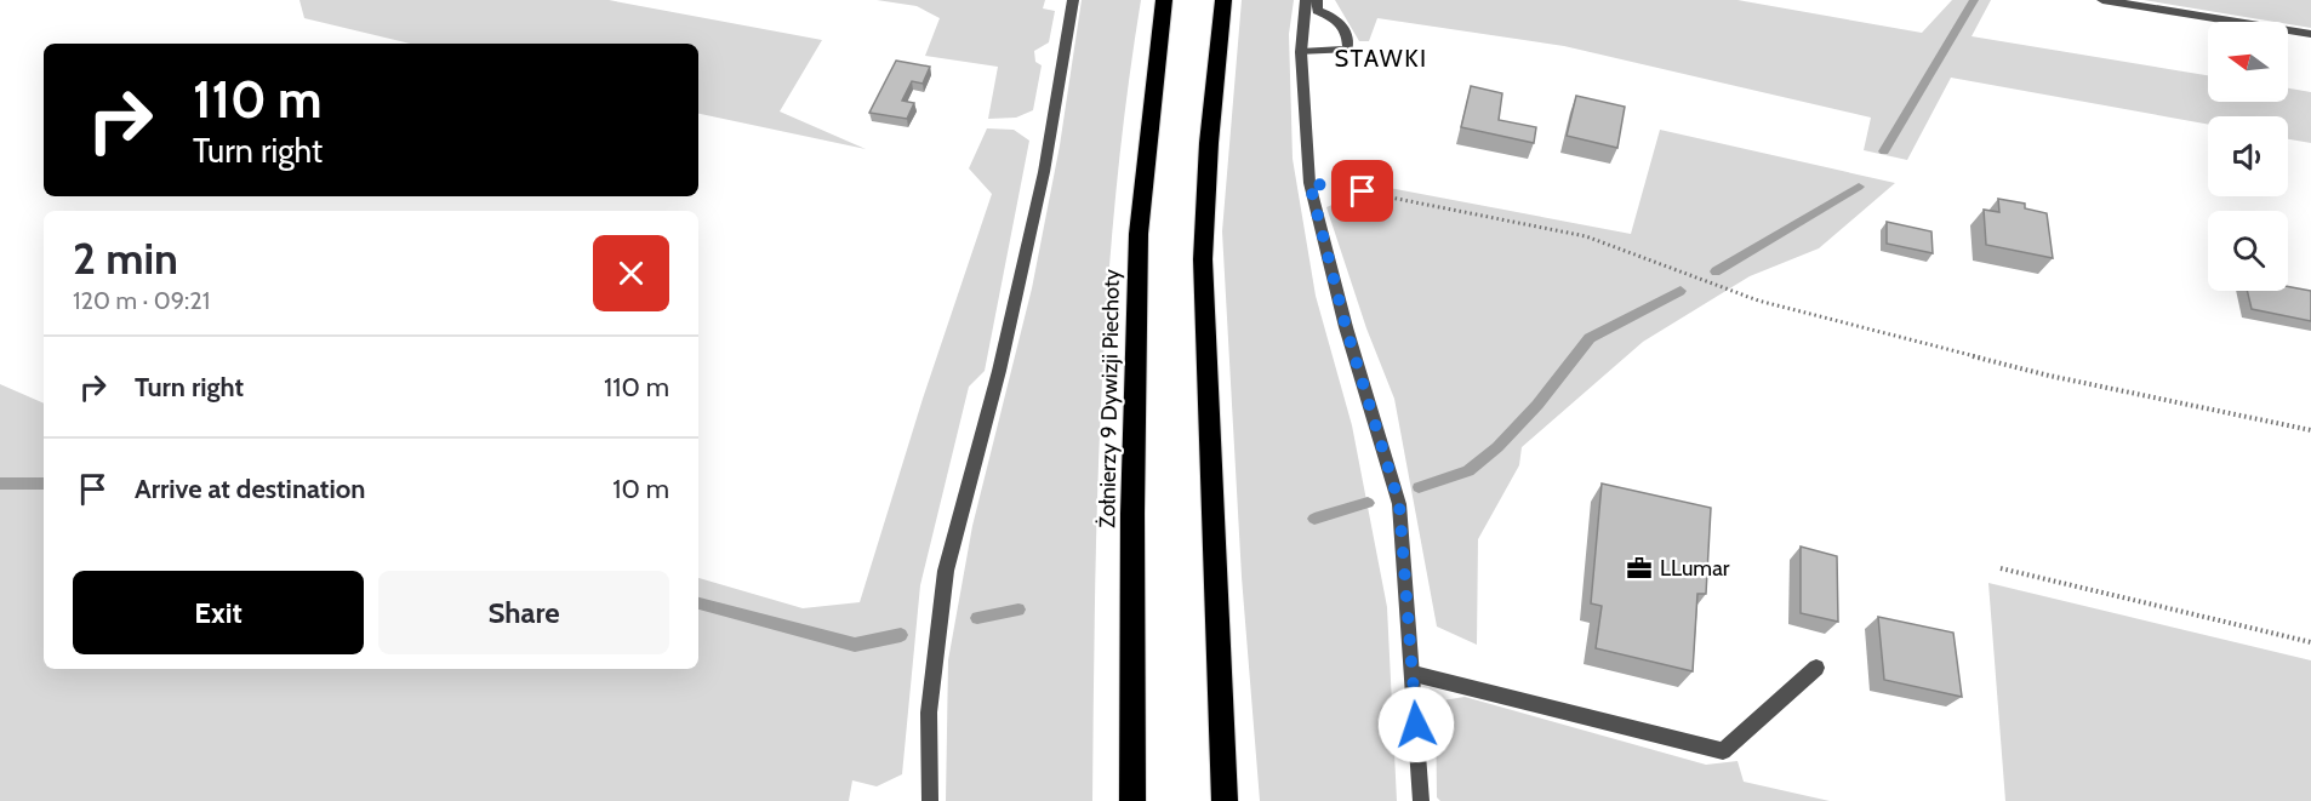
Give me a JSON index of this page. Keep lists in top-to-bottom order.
{
  "streets": {
    "highway": ["Żołnierzy 9 Dywizji Piechoty"]
  },
  "districts": ["STAWKI"],
  "places": {
    "office": ["LLumar"]
  },
  "north": "left",
  "page": {
    "turn": ["110 m", "Turn right"],
    "heading": ["2 min", "120 m · 09:21"],
    "list": [
      {
        "name": "Turn right",
        "value": "110 m"
      },
      {
        "name": "Arrive at destination",
        "value": "10 m"
      }
    ],
    "buttons": ["Exit", "Share"]
  }
}
